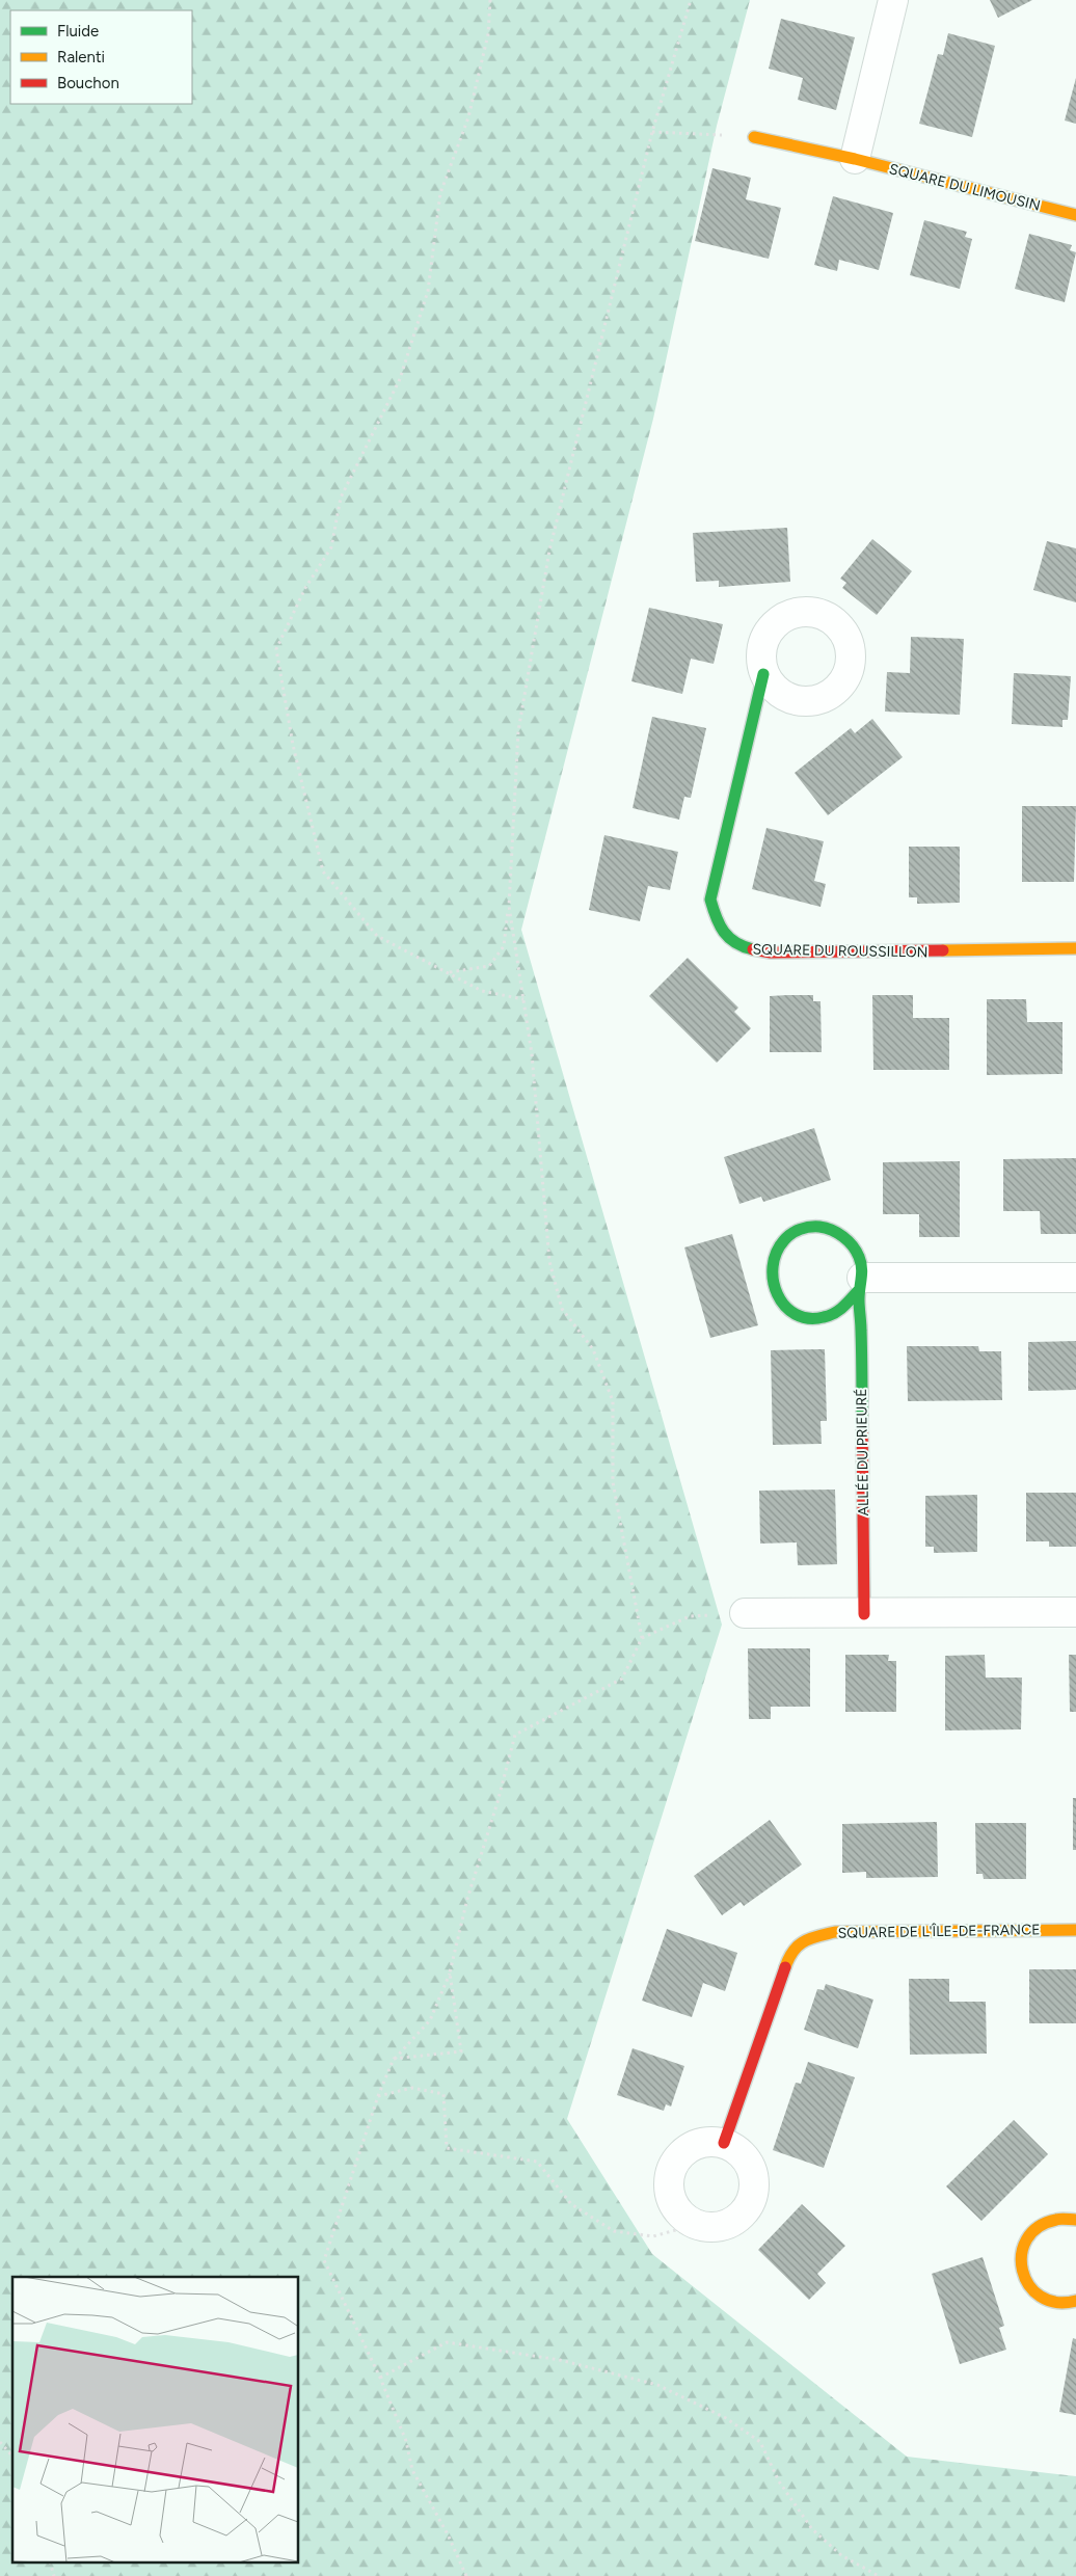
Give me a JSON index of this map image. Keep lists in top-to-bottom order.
{
  "streets": {
    "street": [
      "SQUARE DU LIMOUSIN",
      "SQUARE DU ROUSSILLON",
      "ALLÉE DU PRIEURÉ",
      "SQUARE DE L'ÎLE-DE-FRANCE"
    ]
  },
  "legend": ["Fluide", "Ralenti", "Bouchon"]
}
